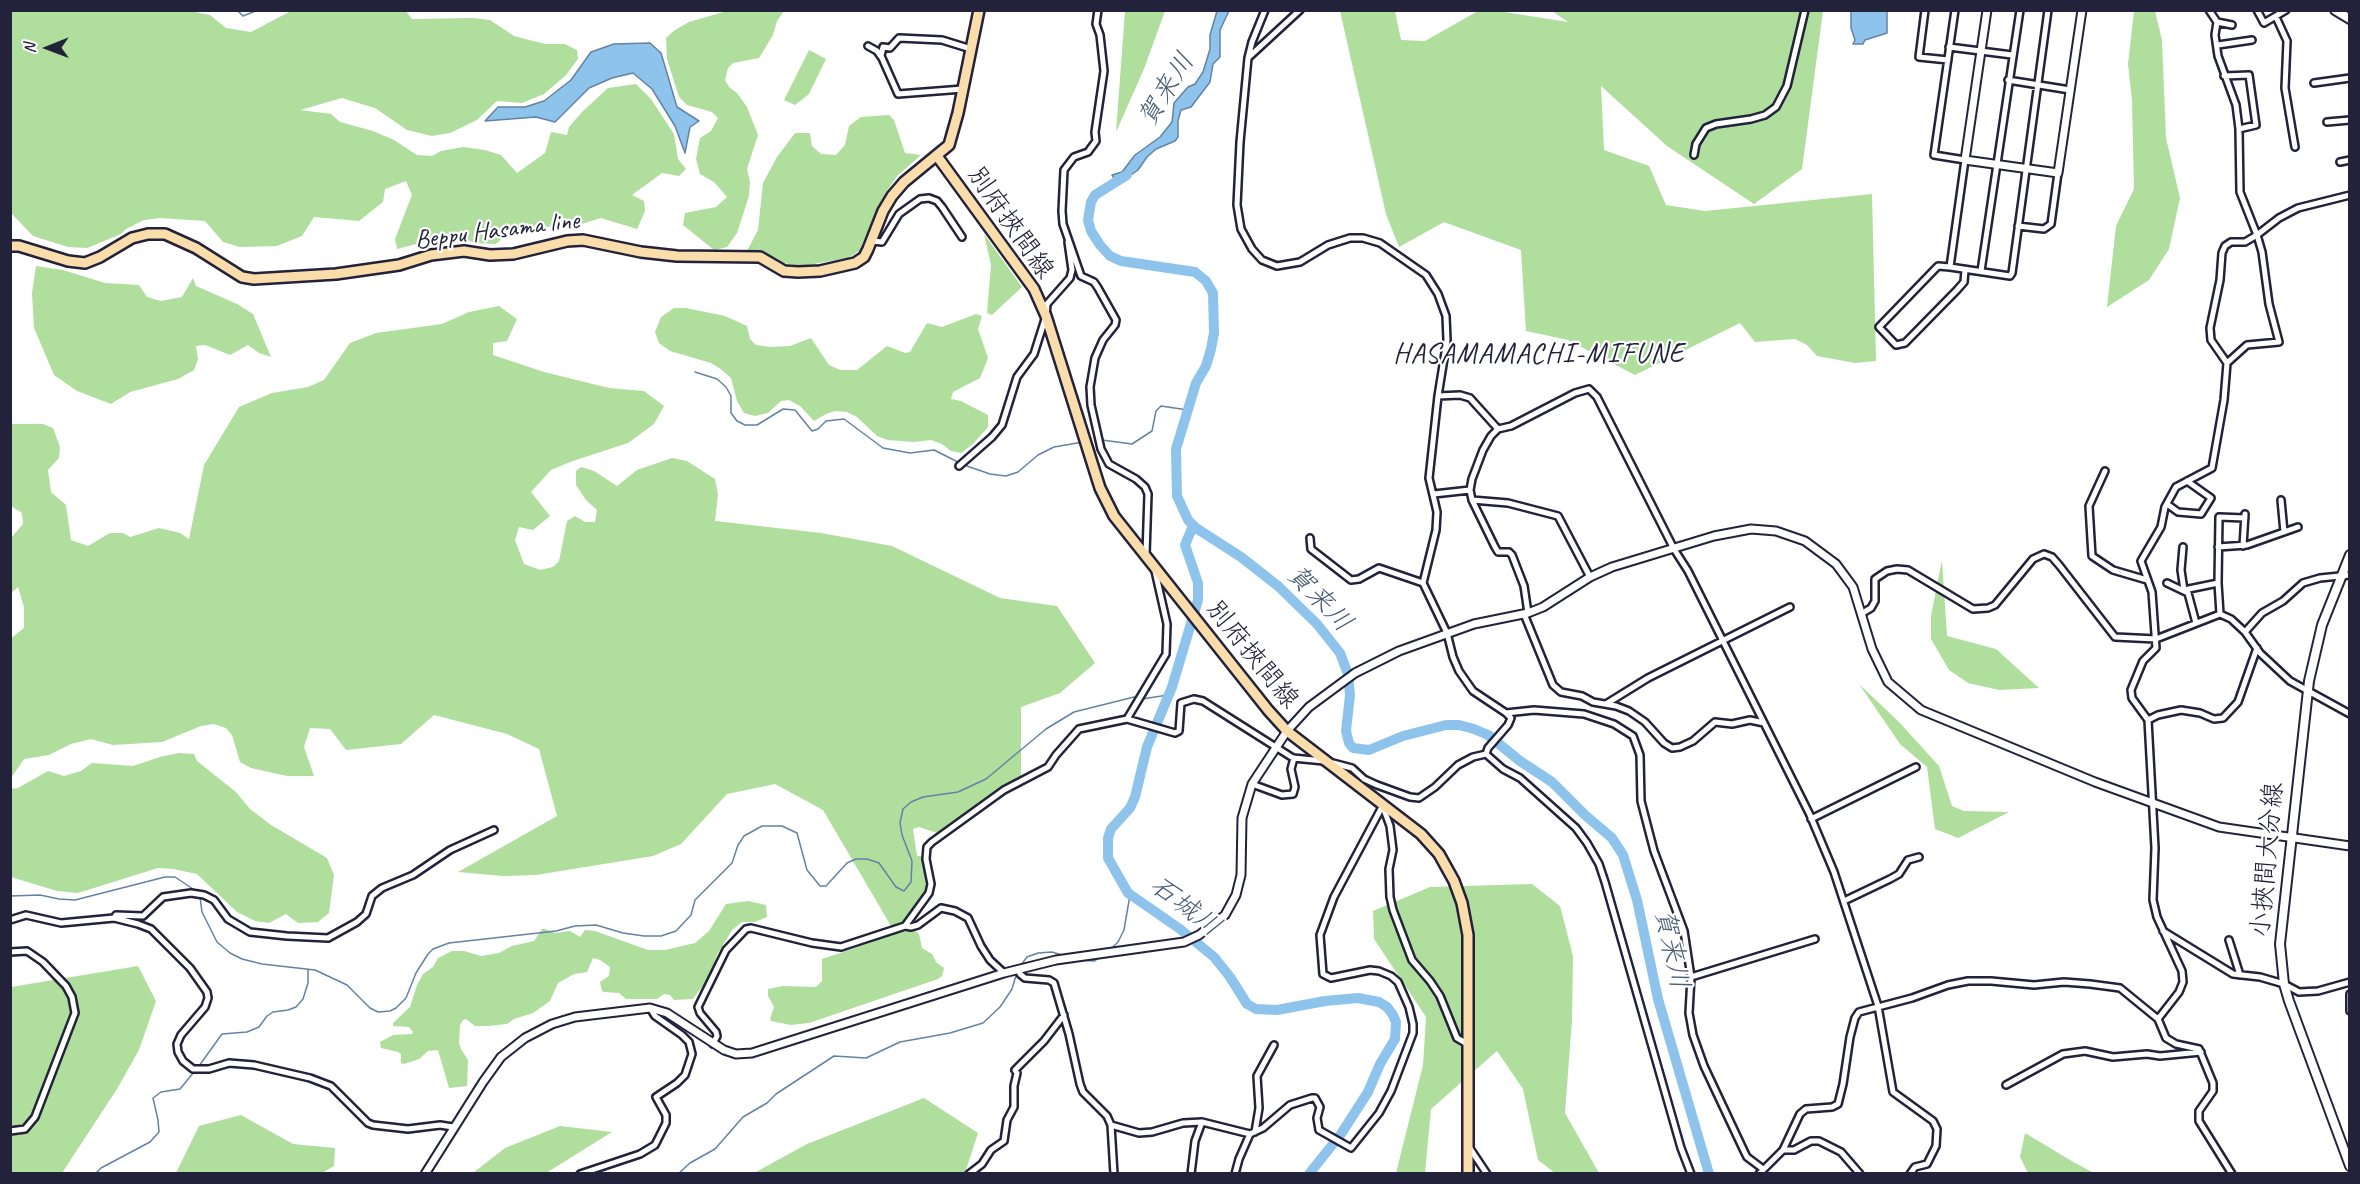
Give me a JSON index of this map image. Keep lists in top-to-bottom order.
{
  "streets": {
    "main road": ["別府挾間線", "Beppu Hasama line", "小挾間大分線"]
  },
  "crossings": [
    ["別府挾間線", "Beppu Hasama line"]
  ],
  "districts": ["HASAMAMACHI-MIFUNE"],
  "water": ["賀来川", "石城川"],
  "north": "left"
}
